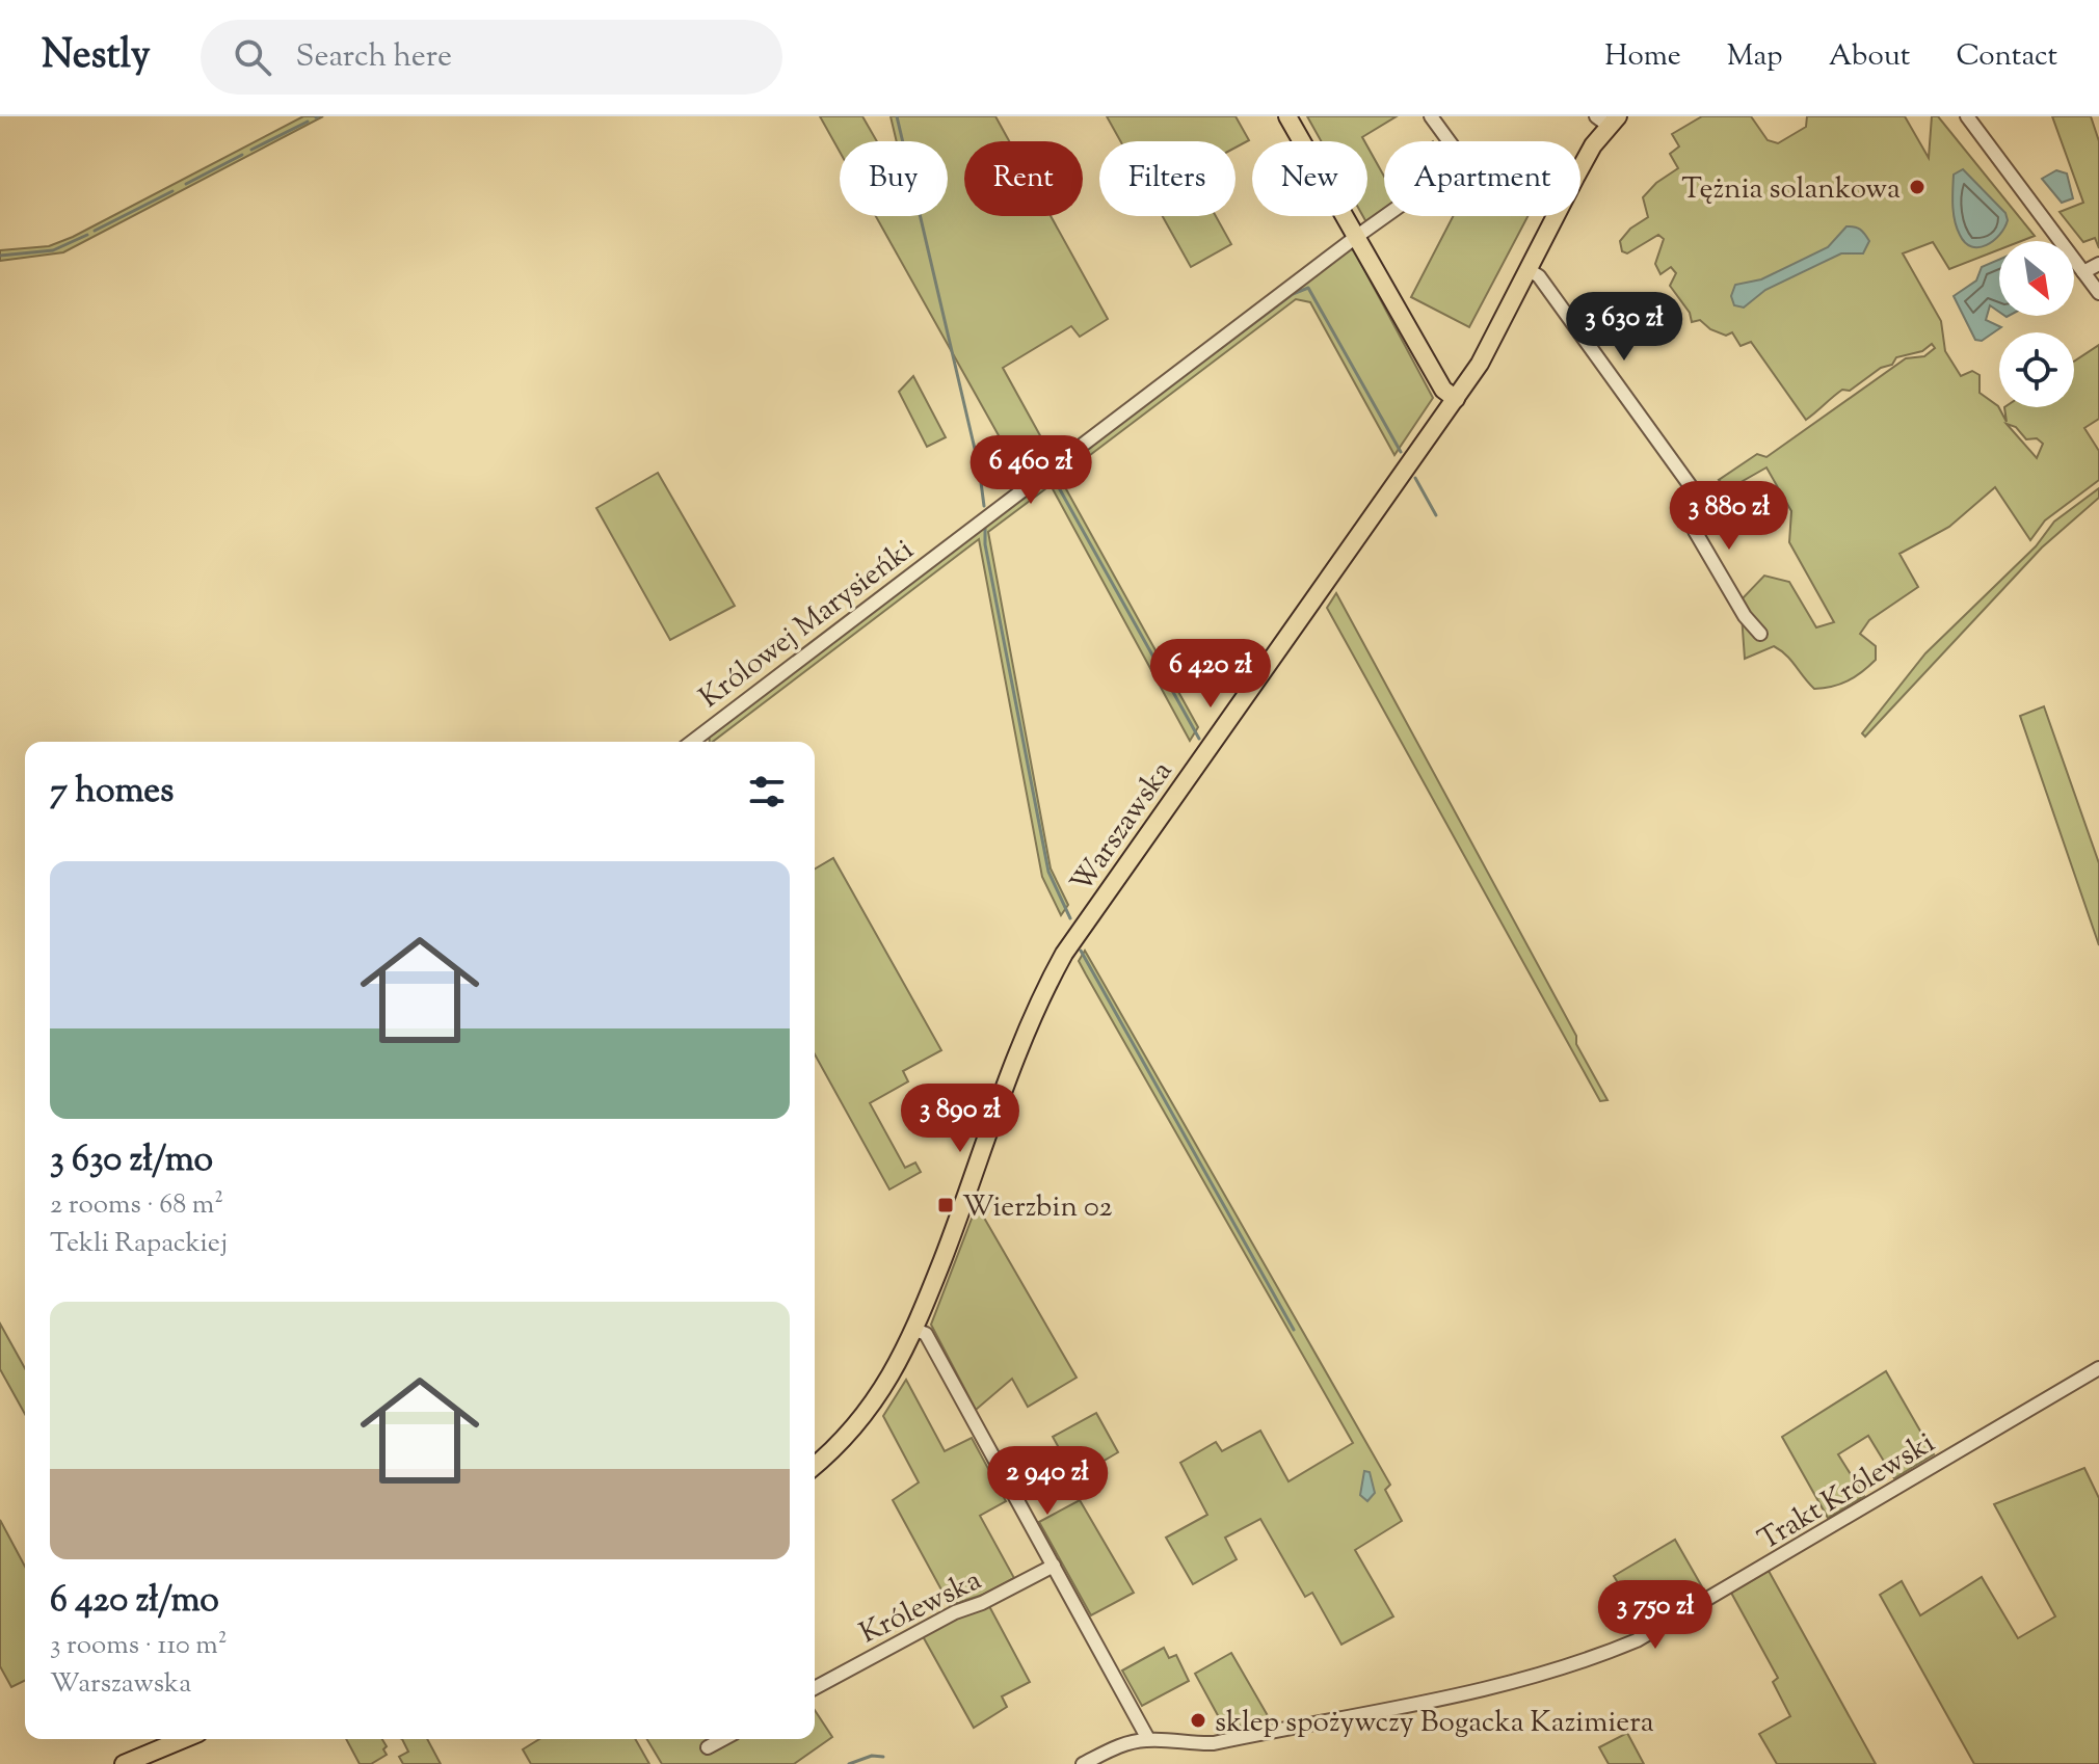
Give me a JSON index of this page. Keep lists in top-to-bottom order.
{
  "streets": {
    "main road": ["Warszawska"],
    "street": ["Królowej Marysieńki", "Trakt Królewski", "Królewska"]
  },
  "places": {
    "other": ["Tężnia solankowa", "sklep spożywczy Bogacka Kazimiera"],
    "transit": ["Wierzbin 02"]
  },
  "north": "bottom right",
  "page": {
    "header": "Nestly",
    "search": "Search here",
    "nav": [
      "Home",
      "Map",
      "About",
      "Contact"
    ],
    "chip": [
      "Buy",
      "Rent",
      "Filters",
      "New",
      "Apartment"
    ],
    "price": [
      "3 630 zł",
      "6 460 zł",
      "3 880 zł",
      "6 420 zł",
      "3 890 zł",
      "2 940 zł",
      "3 750 zł"
    ],
    "heading": "7 homes",
    "list": [
      {
        "name": "3 630 zł/mo",
        "note": "2 rooms · 68 m² · Tekli Rapackiej"
      },
      {
        "name": "6 420 zł/mo",
        "note": "3 rooms · 110 m² · Warszawska"
      }
    ]
  }
}
